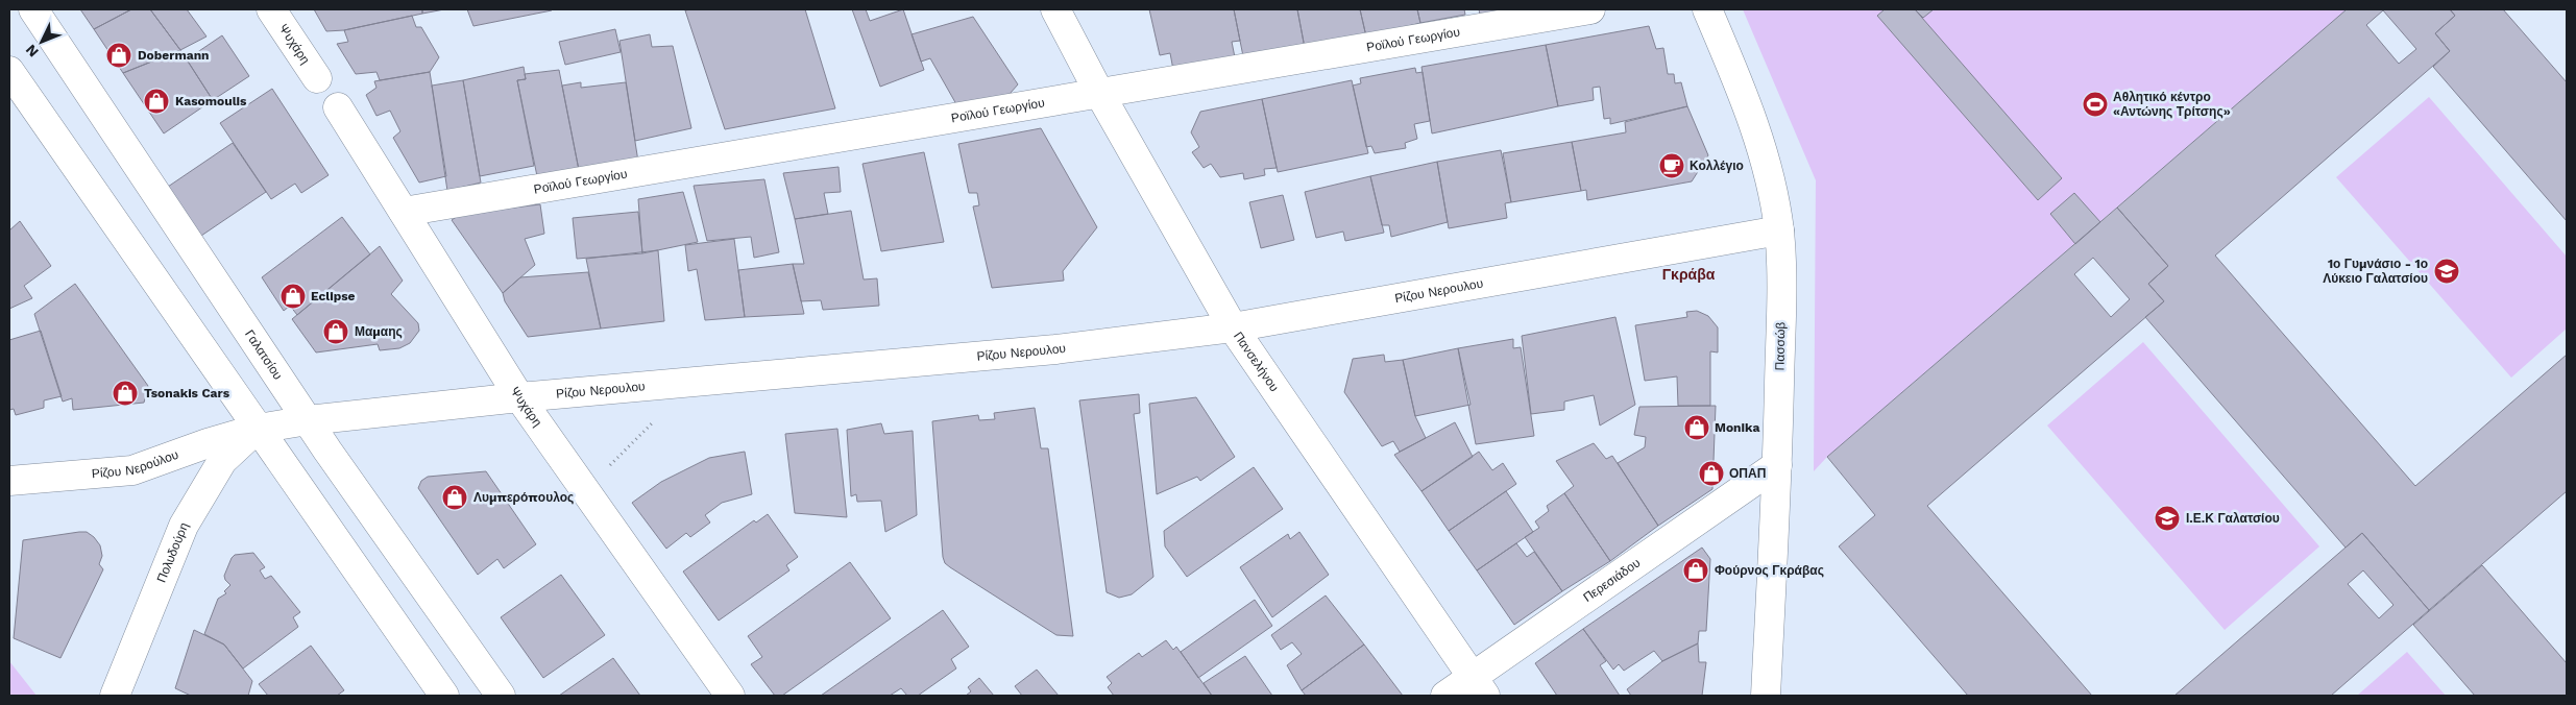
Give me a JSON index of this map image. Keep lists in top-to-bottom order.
{
  "streets": {
    "street": [
      "Ροϊλού Γεωργίου",
      "Ψυχάρη",
      "Ρίζου Νερουλου",
      "Πασσώβ",
      "Γαλατσίου",
      "Πανσελήνου",
      "Ρίζου Νερούλου",
      "Πολυδούρη",
      "Περεσιάδου"
    ]
  },
  "crossings": [
    ["Ροϊλού Γεωργίου", "Ψυχάρη"],
    ["Ροϊλού Γεωργίου", "Πανσελήνου"],
    ["Ψυχάρη", "Ρίζου Νερουλου"],
    ["Ρίζου Νερουλου", "Πασσώβ"],
    ["Ρίζου Νερουλου", "Γαλατσίου"],
    ["Ρίζου Νερουλου", "Πανσελήνου"],
    ["Ρίζου Νερουλου", "Ρίζου Νερούλου"],
    ["Ρίζου Νερουλου", "Πολυδούρη"],
    ["Πασσώβ", "Περεσιάδου"],
    ["Πανσελήνου", "Περεσιάδου"],
    ["Ρίζου Νερούλου", "Πολυδούρη"]
  ],
  "districts": ["Γκράβα"],
  "places": {
    "shop": [
      "Dobermann",
      "Kasomoulis",
      "Eclipse",
      "Μαμαης",
      "Tsonakis Cars",
      "Monika",
      "ΟΠΑΠ",
      "Λυμπερόπουλος",
      "Φούρνος Γκράβας"
    ],
    "sports": ["Αθλητικό κέντρο «Αντώνης Τρίτσης»"],
    "cafe": ["Κολλέγιο"],
    "school or university": ["1ο Γυμνάσιο - 1ο Λύκειο Γαλατσίου", "Ι.Ε.Κ Γαλατσίου"]
  },
  "north": "bottom left"
}
